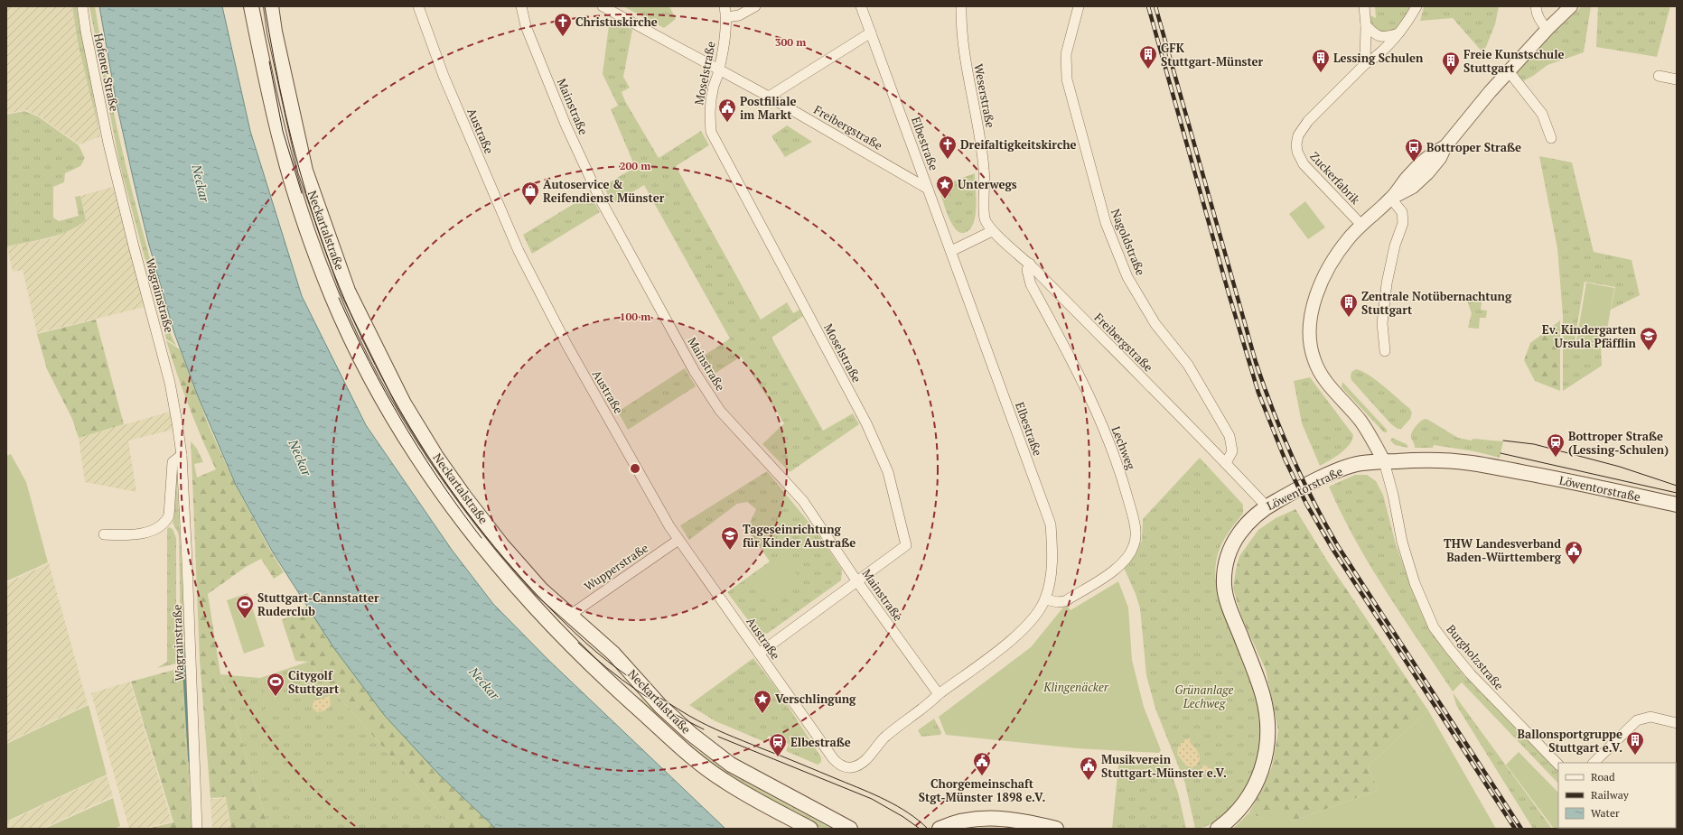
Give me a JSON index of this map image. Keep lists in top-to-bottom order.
{
  "streets": {
    "main road": ["Neckartalstraße", "Löwentorstraße"],
    "street": [
      "Hofener Straße",
      "Moselstraße",
      "Weserstraße",
      "Mainstraße",
      "Freibergstraße",
      "Austraße",
      "Elbestraße",
      "Zuckerfabrik",
      "Nagoldstraße",
      "Wagrainstraße",
      "Lechweg",
      "Wupperstraße",
      "Burgholzstraße"
    ]
  },
  "crossings": [
    ["Hofener Straße", "Wagrainstraße"],
    ["Moselstraße", "Mainstraße"],
    ["Moselstraße", "Freibergstraße"],
    ["Moselstraße", "Austraße"],
    ["Weserstraße", "Freibergstraße"],
    ["Mainstraße", "Elbestraße"],
    ["Freibergstraße", "Elbestraße"],
    ["Freibergstraße", "Nagoldstraße"],
    ["Freibergstraße", "Lechweg"],
    ["Freibergstraße", "Löwentorstraße"],
    ["Austraße", "Elbestraße"],
    ["Austraße", "Wupperstraße"],
    ["Elbestraße", "Lechweg"],
    ["Neckartalstraße", "Wupperstraße"],
    ["Löwentorstraße", "Burgholzstraße"]
  ],
  "water": ["Neckar"],
  "parks": ["Klingenäcker", "Grünanlage Lechweg"],
  "places": {
    "church": ["Christuskirche", "Dreifaltigkeitskirche"],
    "building": [
      "GFK Stuttgart-Münster",
      "Lessing Schulen",
      "Freie Kunstschule Stuttgart",
      "Zentrale Notübernachtung Stuttgart",
      "Ballonsportgruppe Stuttgart e.V."
    ],
    "public building": [
      "Postfiliale im Markt",
      "THW Landesverband Baden-Württemberg",
      "Chorgemeinschaft Stgt-Münster 1898 e.V.",
      "Musikverein Stuttgart-Münster e.V."
    ],
    "bus stop": ["Bottroper Straße"],
    "place": ["Unterwegs", "Verschlingung"],
    "shop": ["Autoservice & Reifendienst Münster"],
    "school or university": ["Ev. Kindergarten Ursula Pfäfflin", "Tageseinrichtung für Kinder Austraße"],
    "station": ["Bottroper Straße (Lessing-Schulen)", "Elbestraße"],
    "sports": ["Stuttgart-Cannstatter Ruderclub", "Citygolf Stuttgart"]
  },
  "legend": ["Road", "Railway", "Water"],
  "rings": ["300 m", "200 m", "100 m"]
}
